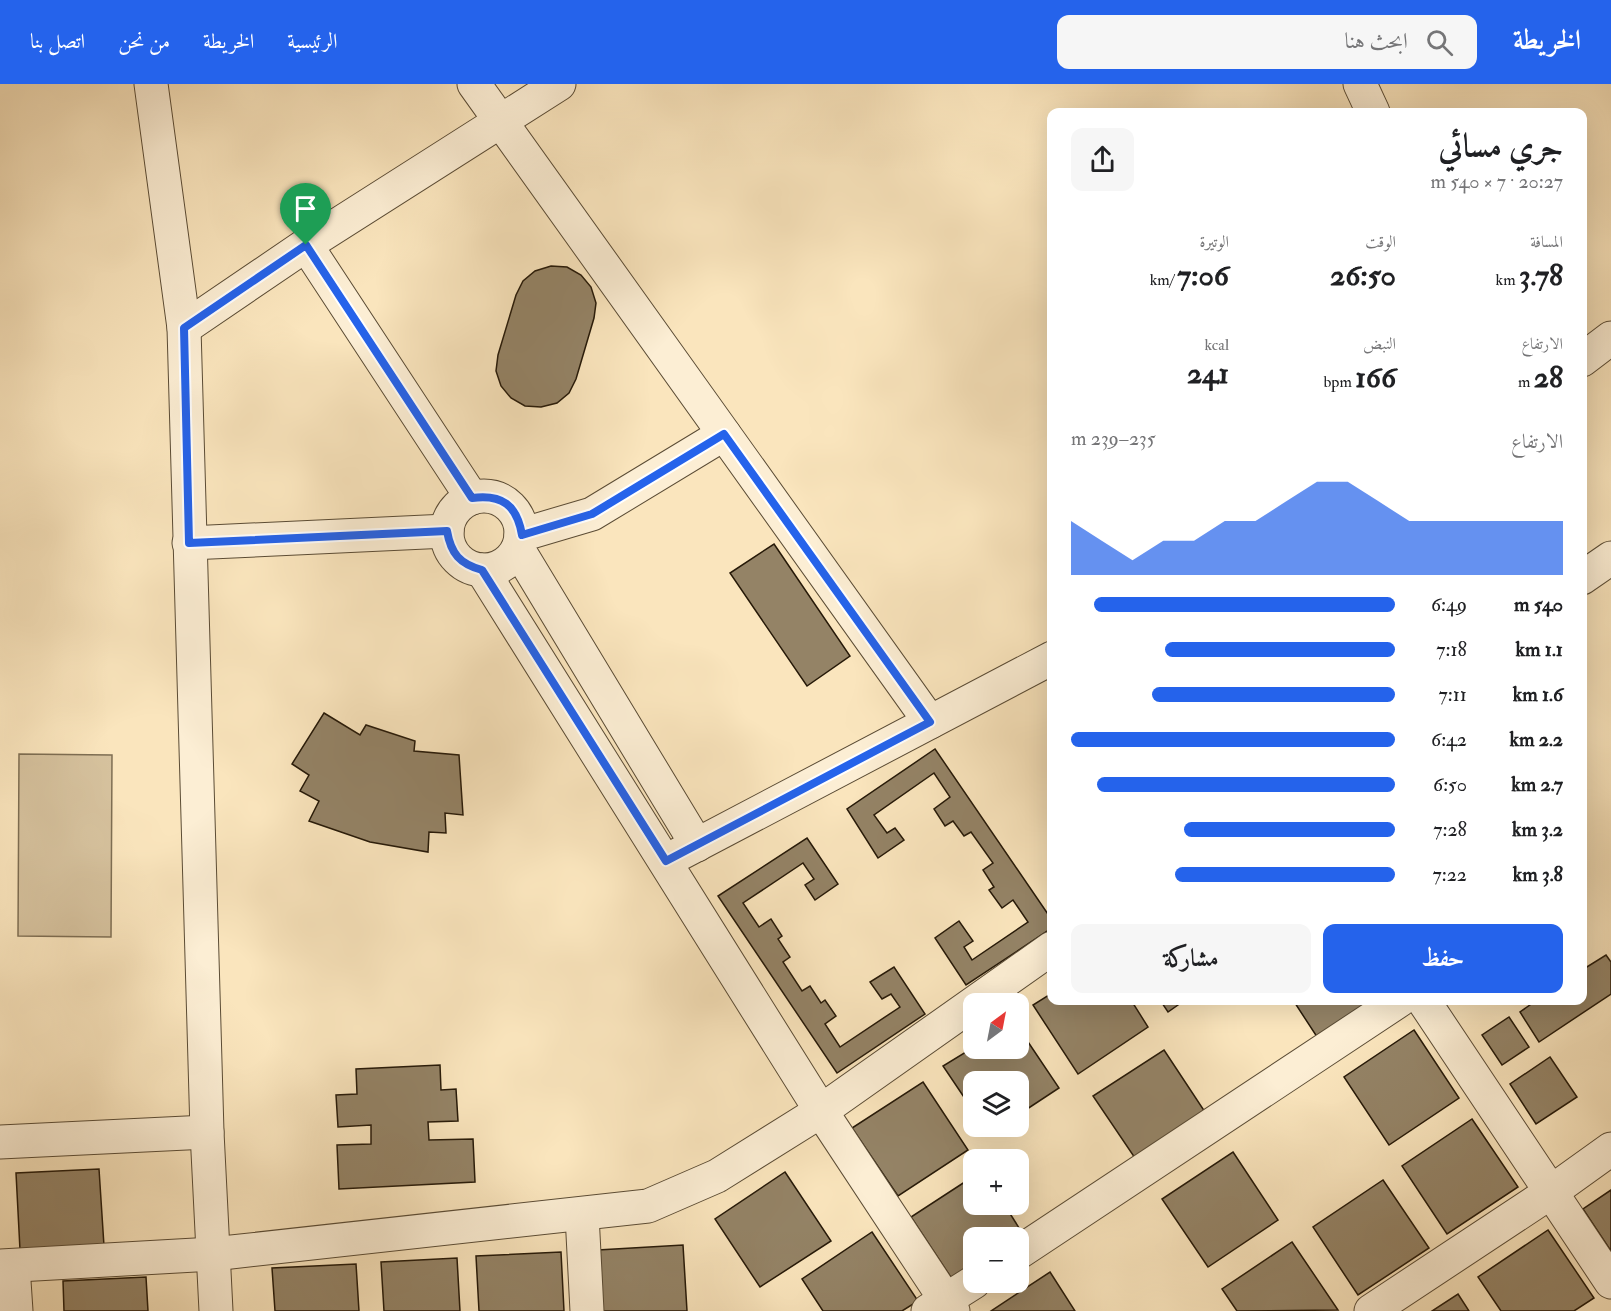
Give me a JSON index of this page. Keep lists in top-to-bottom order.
{
  "north": "top right",
  "page": {
    "header": "الخريطة",
    "search": "ابحث هنا",
    "nav": [
      "الرئيسية",
      "الخريطة",
      "من نحن",
      "اتصل بنا"
    ],
    "heading": ["جري مسائي", "20:27 · 7 × 540 m"],
    "stats": [
      ["المسافة", "3.78 km"],
      ["الوقت", "26:50"],
      ["الوتيرة", "7:06 /km"],
      ["الارتفاع", "28 m"],
      ["النبض", "166 bpm"],
      ["kcal", "241"]
    ],
    "chart": ["الارتفاع", "235–239 m"],
    "list": [
      {
        "name": "540 m",
        "note": "6:49"
      },
      {
        "name": "1.1 km",
        "note": "7:18"
      },
      {
        "name": "1.6 km",
        "note": "7:11"
      },
      {
        "name": "2.2 km",
        "note": "6:42"
      },
      {
        "name": "2.7 km",
        "note": "6:50"
      },
      {
        "name": "3.2 km",
        "note": "7:28"
      },
      {
        "name": "3.8 km",
        "note": "7:22"
      }
    ],
    "buttons": ["حفظ", "مشاركة"],
    "map_buttons": ["+", "−"]
  }
}
